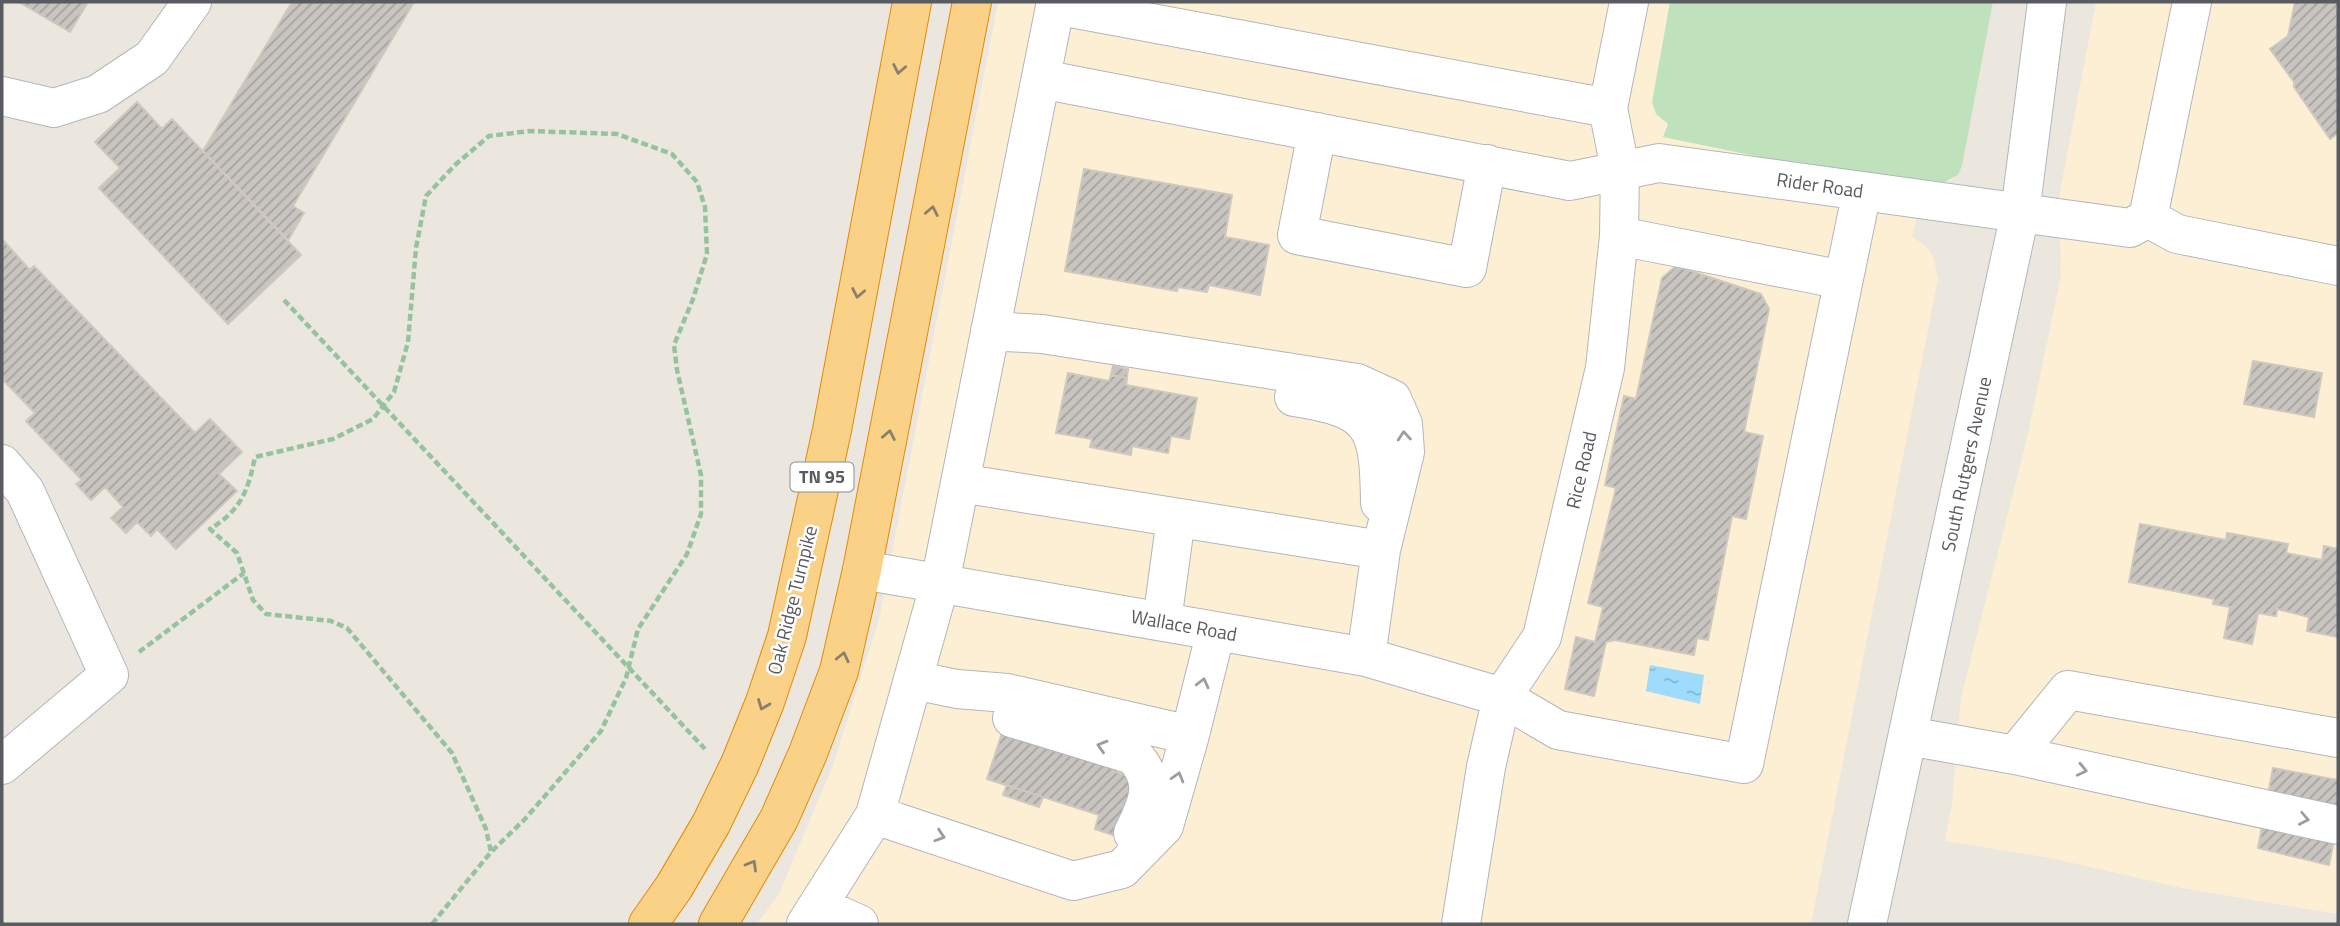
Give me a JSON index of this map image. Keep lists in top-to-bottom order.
{
  "streets": {
    "highway": ["TN 95", "Oak Ridge Turnpike"],
    "street": [
      "Rider Road",
      "South Rutgers Avenue",
      "Rice Road",
      "Wallace Road"
    ]
  },
  "crossings": [
    ["Rider Road", "South Rutgers Avenue"],
    ["Rider Road", "Rice Road"],
    ["Rice Road", "Wallace Road"],
    ["TN 95", "Wallace Road"]
  ]
}
